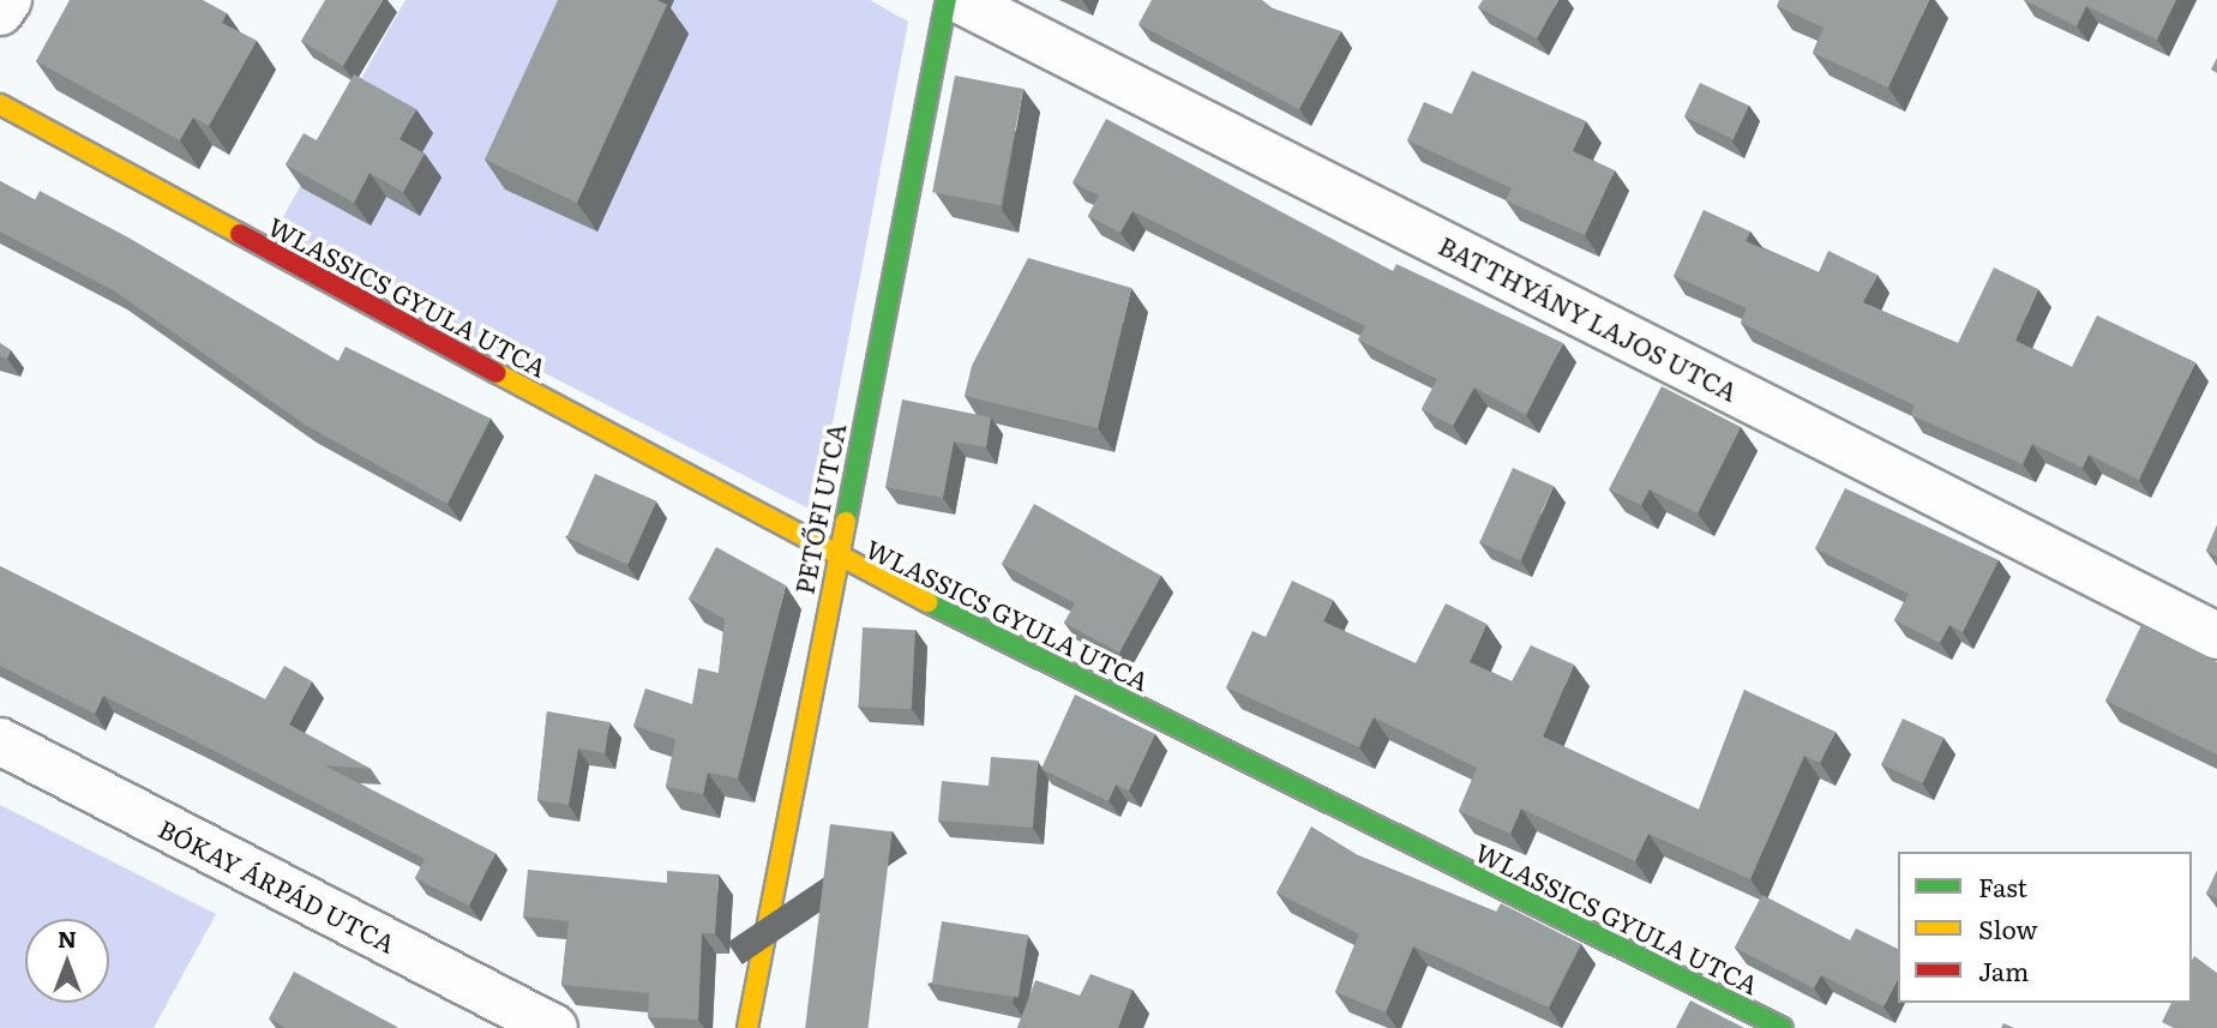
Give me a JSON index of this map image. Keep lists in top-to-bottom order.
{
  "streets": {
    "street": [
      "WLASSICS GYULA UTCA",
      "BATTHYÁNY LAJOS UTCA",
      "PETŐFI UTCA",
      "BÓKAY ÁRPÁD UTCA"
    ]
  },
  "crossings": [
    ["WLASSICS GYULA UTCA", "PETŐFI UTCA"]
  ],
  "legend": ["Fast", "Slow", "Jam"],
  "north": "top"
}
